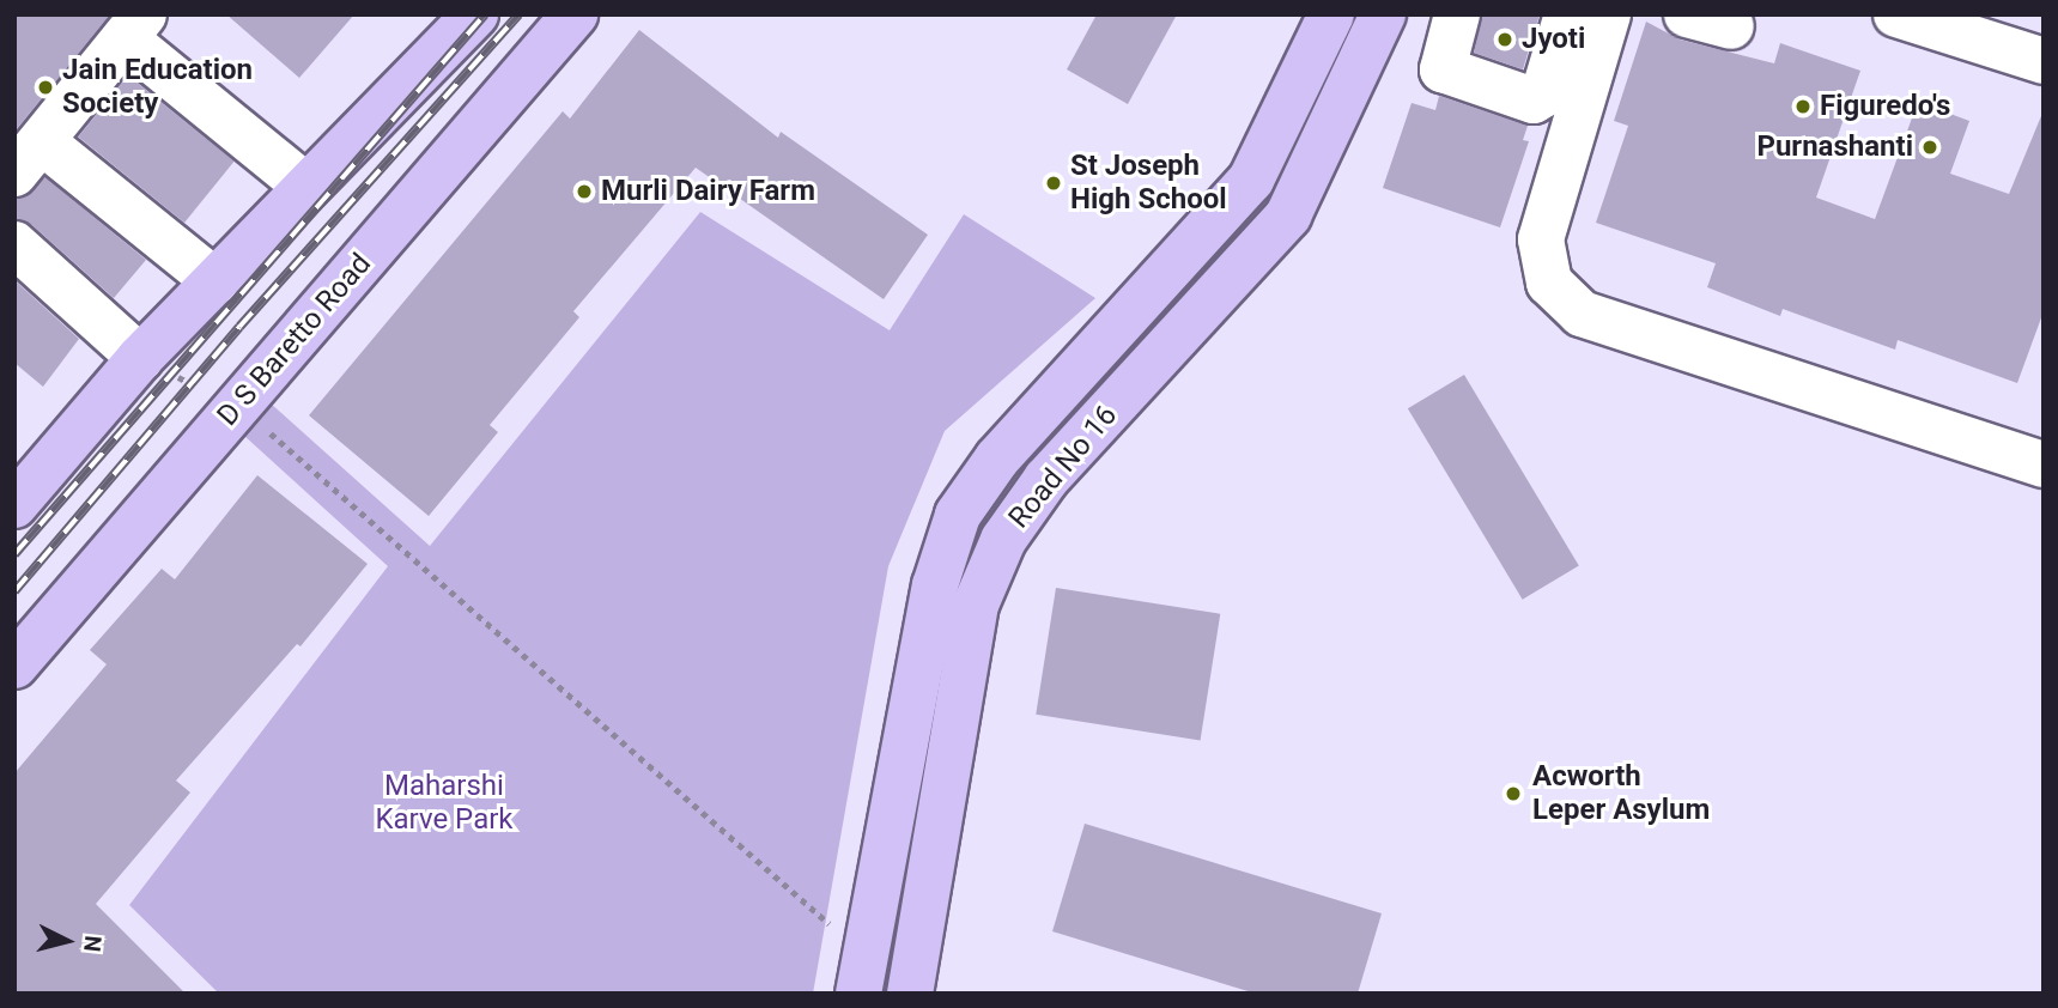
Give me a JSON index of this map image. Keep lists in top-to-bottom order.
{
  "streets": {
    "main road": ["D S Baretto Road", "Road No 16"]
  },
  "parks": ["Maharshi Karve Park"],
  "places": [
    "Jyoti",
    "Jain Education Society",
    "Figuredo's",
    "Purnashanti",
    "St Joseph High School",
    "Murli Dairy Farm",
    "Acworth Leper Asylum"
  ],
  "north": "right"
}
